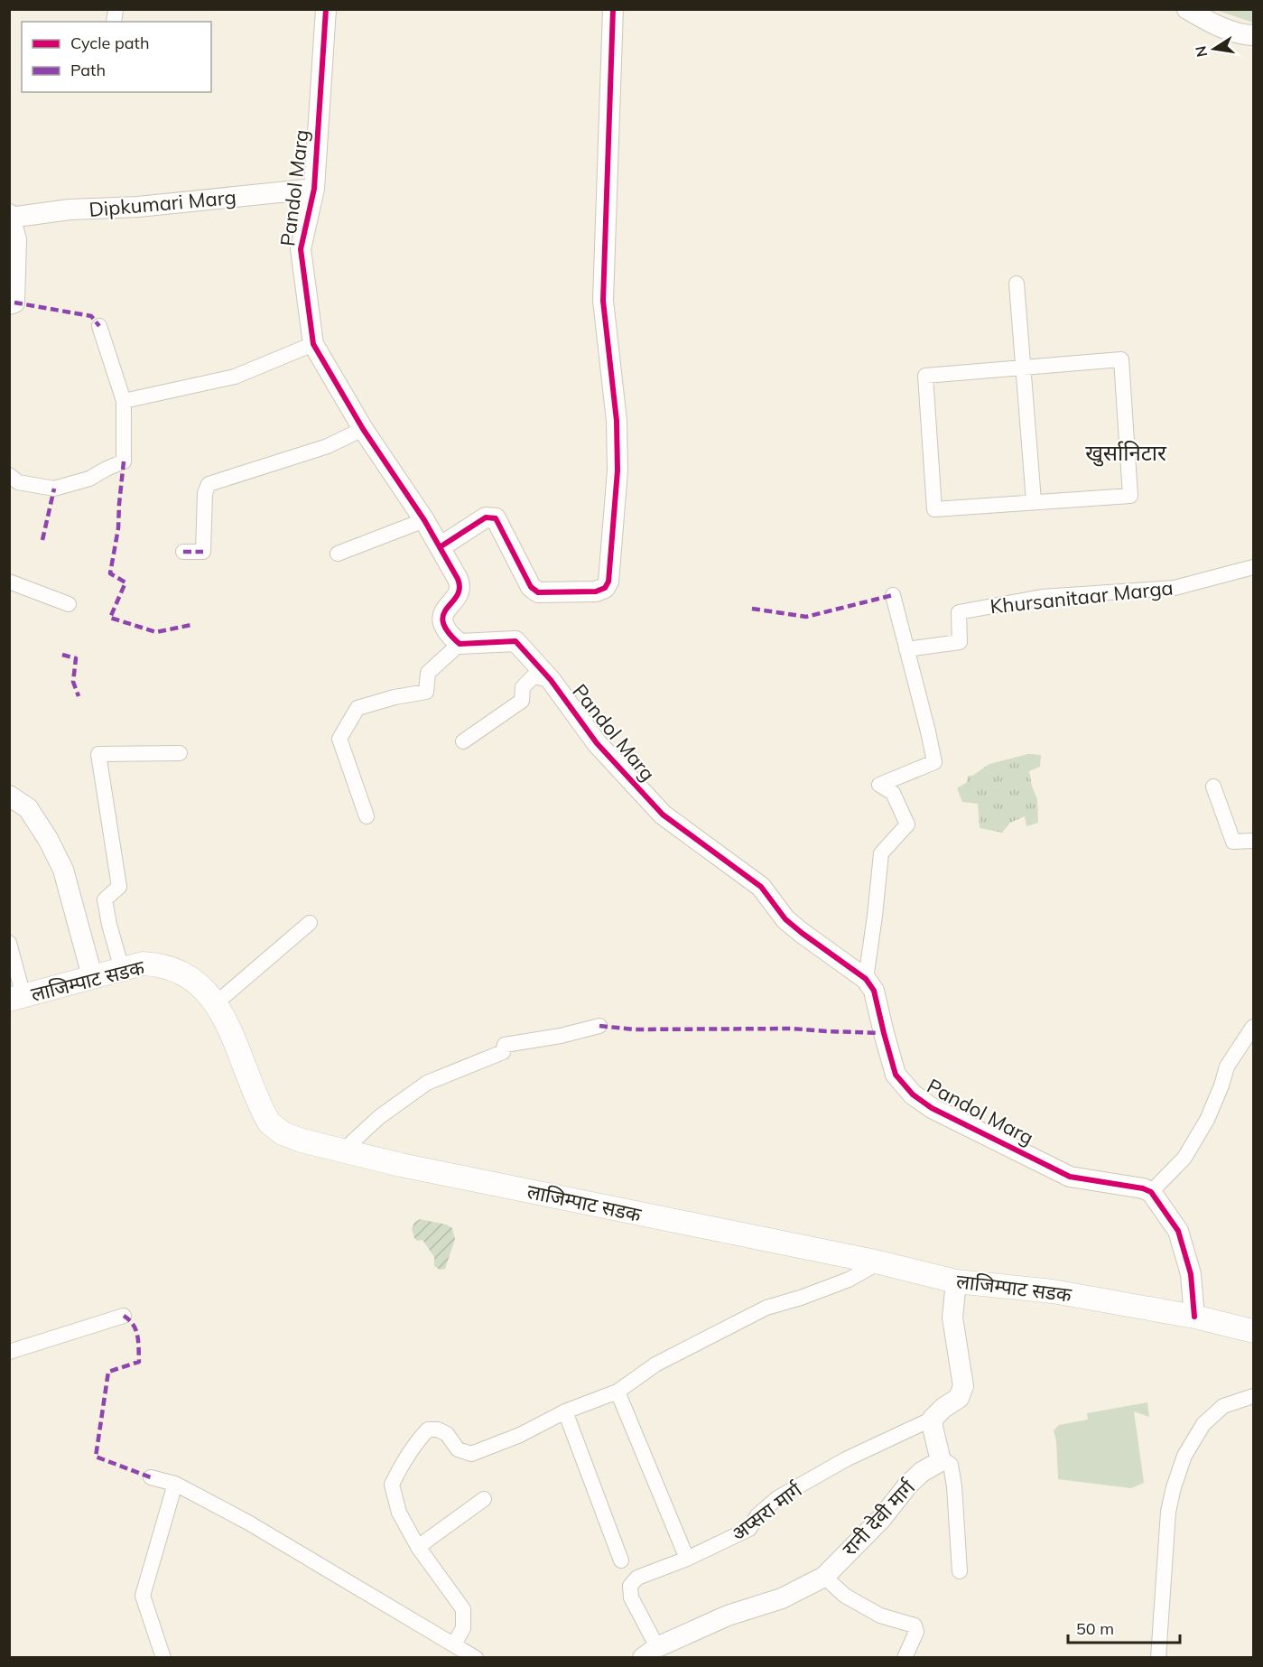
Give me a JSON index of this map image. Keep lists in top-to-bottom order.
{
  "streets": {
    "main road": ["लाजिम्पाट सडक"],
    "street": [
      "Pandol Marg",
      "Dipkumari Marg",
      "Khursanitaar Marga",
      "अप्सरा मार्ग",
      "रानी देवी मार्ग"
    ]
  },
  "crossings": [
    ["Pandol Marg", "Dipkumari Marg"],
    ["अप्सरा मार्ग", "रानी देवी मार्ग"]
  ],
  "districts": ["खुर्सानिटार"],
  "legend": ["Cycle path", "Path"],
  "scale_bar": "50 m",
  "north": "left"
}
